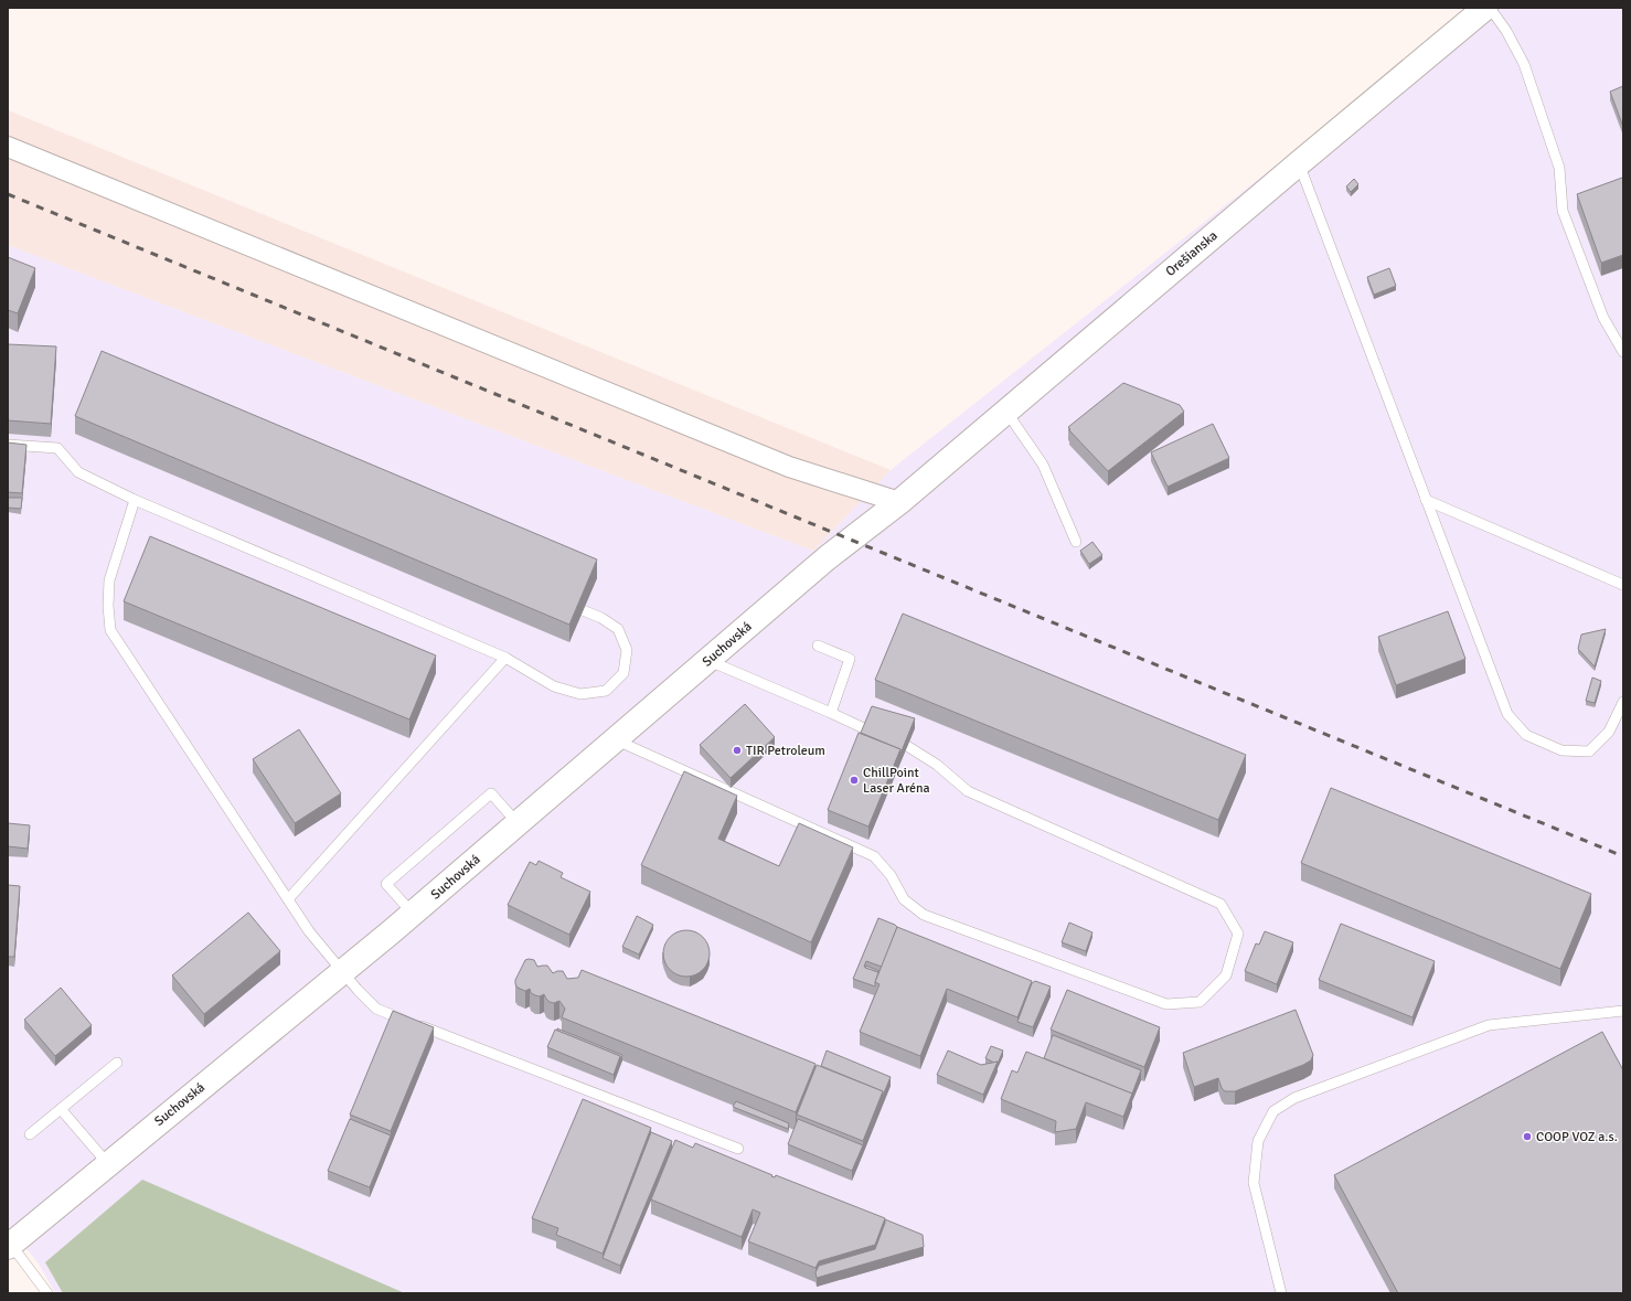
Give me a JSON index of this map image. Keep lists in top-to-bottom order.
{
  "streets": {
    "street": ["Orešianska", "Suchovská"]
  },
  "crossings": [
    ["Orešianska", "Suchovská"]
  ],
  "places": ["TIR Petroleum", "ChillPoint Laser Aréna", "COOP VOZ a.s."]
}
